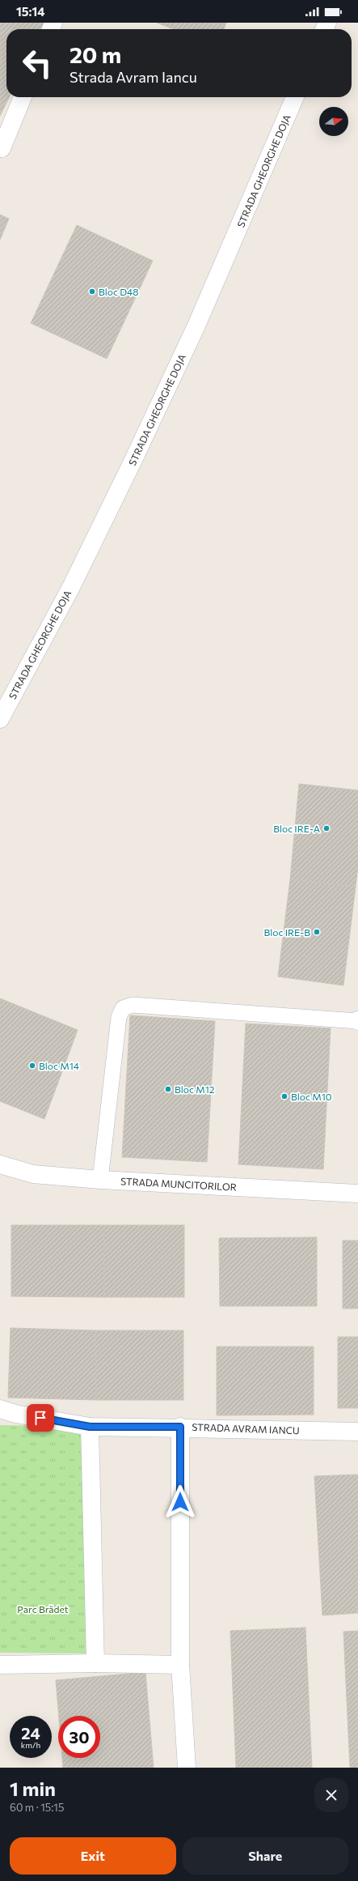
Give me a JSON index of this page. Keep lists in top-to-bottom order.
{
  "streets": {
    "street": ["STRADA GHEORGHE DOJA", "STRADA MUNCITORILOR", "STRADA AVRAM IANCU"]
  },
  "parks": ["Parc Brădet"],
  "places": [
    "Bloc D48",
    "Bloc IRE-A",
    "Bloc IRE-B",
    "Bloc M14",
    "Bloc M12",
    "Bloc M10"
  ],
  "north": "right",
  "page": {
    "status": "15:14",
    "turn": ["20 m", "Strada Avram Iancu"],
    "speed": "24 km/h",
    "limit": "30",
    "heading": ["1 min", "60 m · 15:15"],
    "buttons": ["Exit", "Share"]
  }
}
